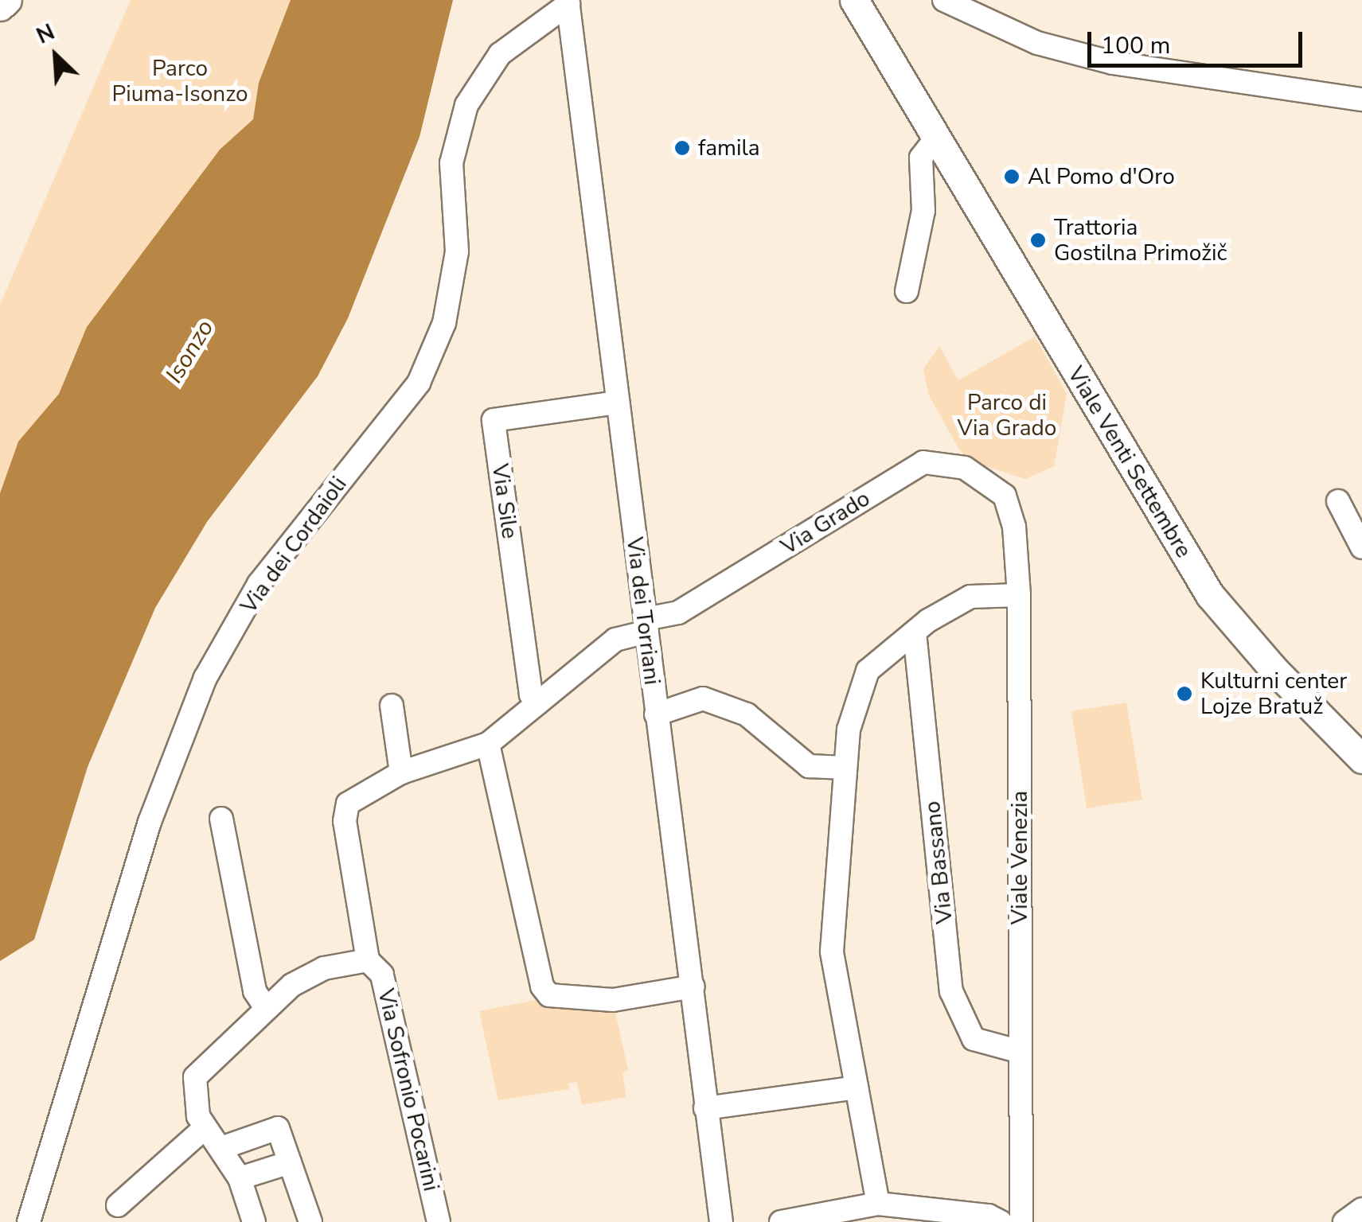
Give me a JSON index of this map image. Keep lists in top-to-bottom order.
{
  "streets": {
    "main road": ["Viale Venti Settembre"],
    "street": [
      "Via Sile",
      "Via Grado",
      "Via dei Cordaioli",
      "Via dei Torriani",
      "Viale Venezia",
      "Via Bassano",
      "Via Sofronio Pocarini"
    ]
  },
  "crossings": [
    ["Via Sile", "Via Grado"],
    ["Via Sile", "Via dei Torriani"],
    ["Via Grado", "Via dei Torriani"],
    ["Via Grado", "Viale Venezia"],
    ["Via dei Cordaioli", "Via dei Torriani"],
    ["Viale Venezia", "Via Bassano"]
  ],
  "water": ["Isonzo"],
  "parks": ["Parco Piuma-Isonzo", "Parco di Via Grado"],
  "places": [
    "famila",
    "Al Pomo d'Oro",
    "Trattoria Gostilna Primožič",
    "Kulturni center Lojze Bratuž"
  ],
  "scale_bar": "100 m",
  "north": "top left"
}
